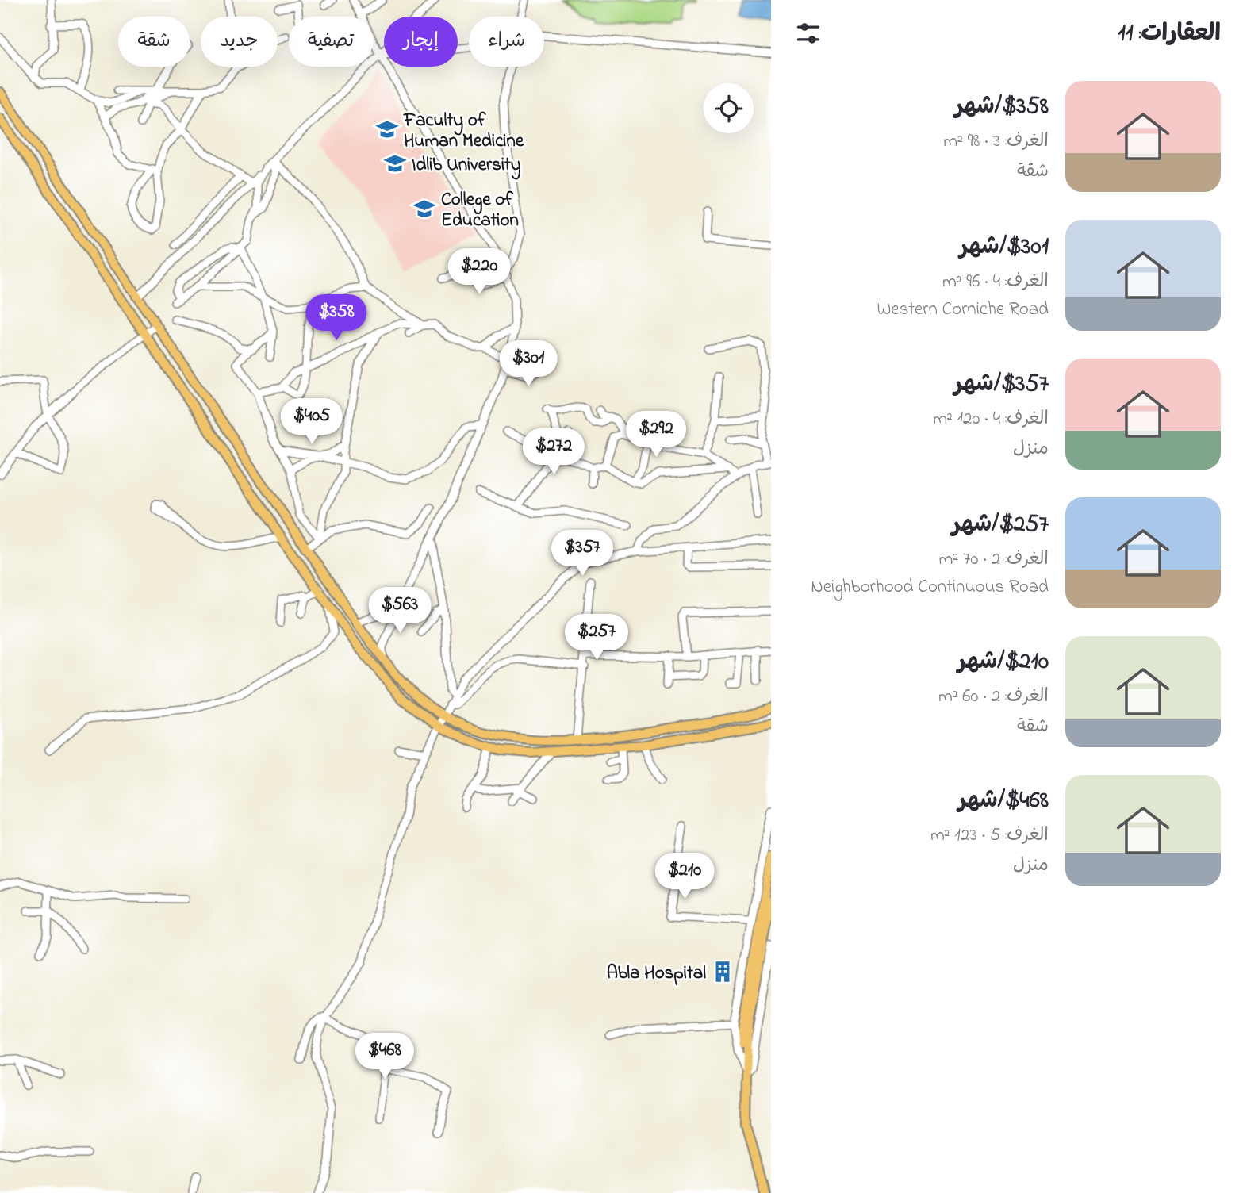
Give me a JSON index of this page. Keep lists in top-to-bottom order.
{
  "places": {
    "school or university": ["Faculty of Human Medicine", "Idlib University", "College of Education"],
    "building": ["Abla Hospital"]
  },
  "page": {
    "heading": "العقارات: 11",
    "chip": [
      "شراء",
      "إيجار",
      "تصفية",
      "جديد",
      "شقة"
    ],
    "list": [
      {
        "name": "$358/شهر",
        "note": "الغرف: 3 · 98 m² · شقة"
      },
      {
        "name": "$301/شهر",
        "note": "الغرف: 4 · 96 m² · Western Corniche Road"
      },
      {
        "name": "$357/شهر",
        "note": "الغرف: 4 · 120 m² · منزل"
      },
      {
        "name": "$257/شهر",
        "note": "الغرف: 2 · 70 m² · Neighborhood Continuous Road"
      },
      {
        "name": "$210/شهر",
        "note": "الغرف: 2 · 60 m² · شقة"
      },
      {
        "name": "$468/شهر",
        "note": "الغرف: 5 · 123 m² · منزل"
      }
    ],
    "price": [
      "$220",
      "$358",
      "$301",
      "$405",
      "$292",
      "$272",
      "$357",
      "$563",
      "$257",
      "$210",
      "$468"
    ]
  }
}
